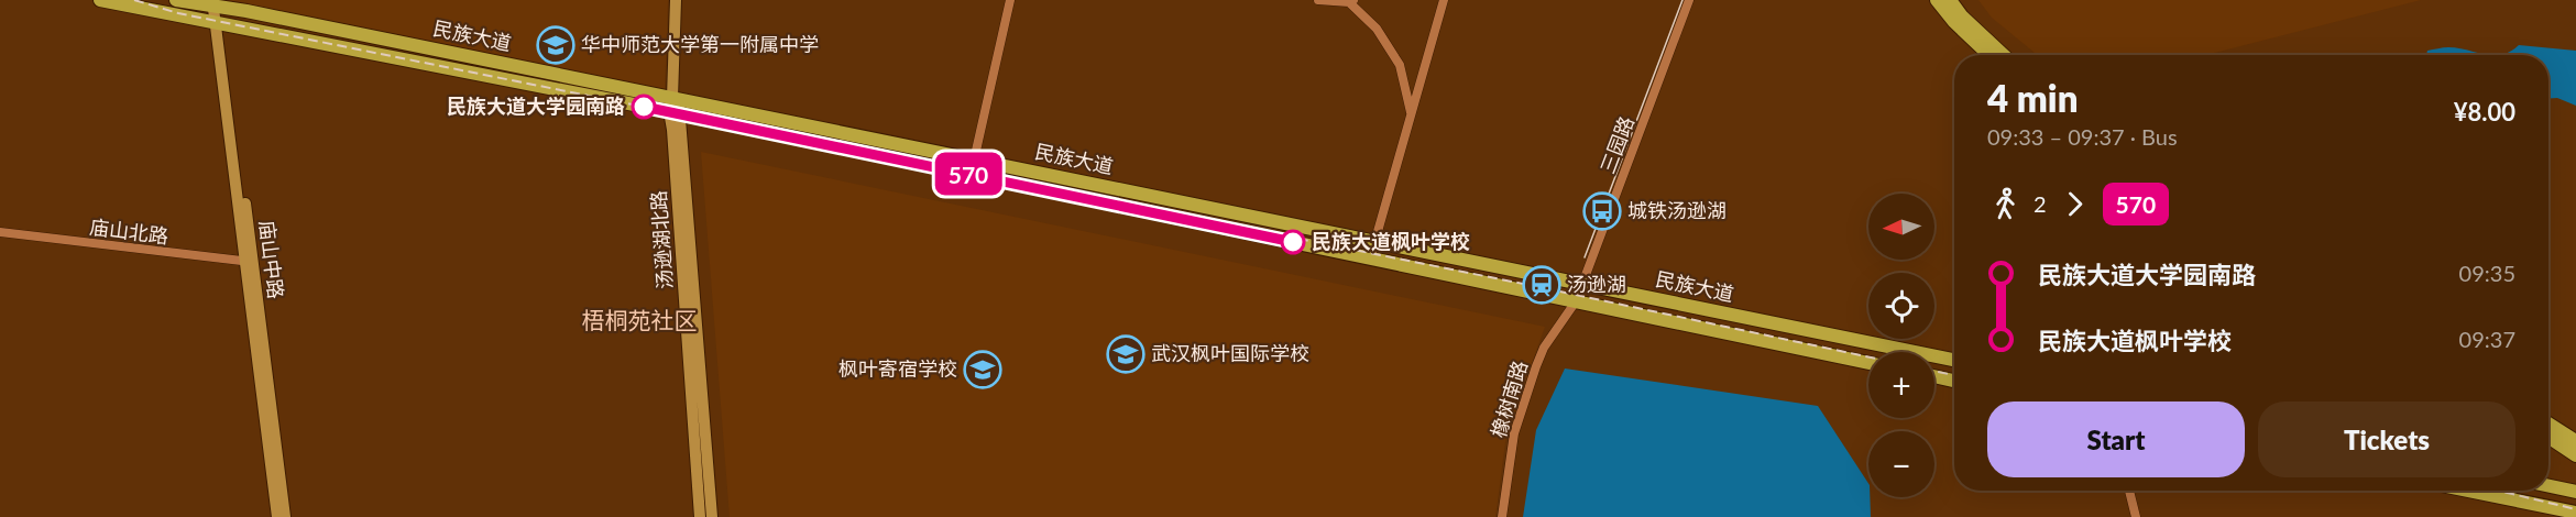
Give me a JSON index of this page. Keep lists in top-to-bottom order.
{
  "streets": {
    "main road": ["民族大道"],
    "street": [
      "三园路",
      "庙山北路",
      "汤逊湖北路",
      "庙山中路",
      "橡树南路"
    ]
  },
  "crossings": [
    ["民族大道", "三园路"],
    ["民族大道", "汤逊湖北路"],
    ["民族大道", "庙山中路"],
    ["民族大道", "橡树南路"],
    ["三园路", "橡树南路"],
    ["庙山北路", "庙山中路"]
  ],
  "districts": ["梧桐苑社区"],
  "places": {
    "school or university": ["华中师范大学第一附属中学", "武汉枫叶国际学校", "枫叶寄宿学校"],
    "other": ["民族大道大学园南路", "民族大道枫叶学校"],
    "bus stop": ["城铁汤逊湖"],
    "station": ["汤逊湖"]
  },
  "lines": ["bus line 570"],
  "north": "left",
  "page": {
    "on_map": "570",
    "heading": ["4 min", "09:33 – 09:37 · Bus", "¥8.00"],
    "legs": ["2", "570"],
    "map_buttons": ["+", "−"],
    "list": [
      {
        "name": "民族大道大学园南路",
        "value": "09:35"
      },
      {
        "name": "民族大道枫叶学校",
        "value": "09:37"
      }
    ],
    "buttons": ["Start", "Tickets"]
  }
}
